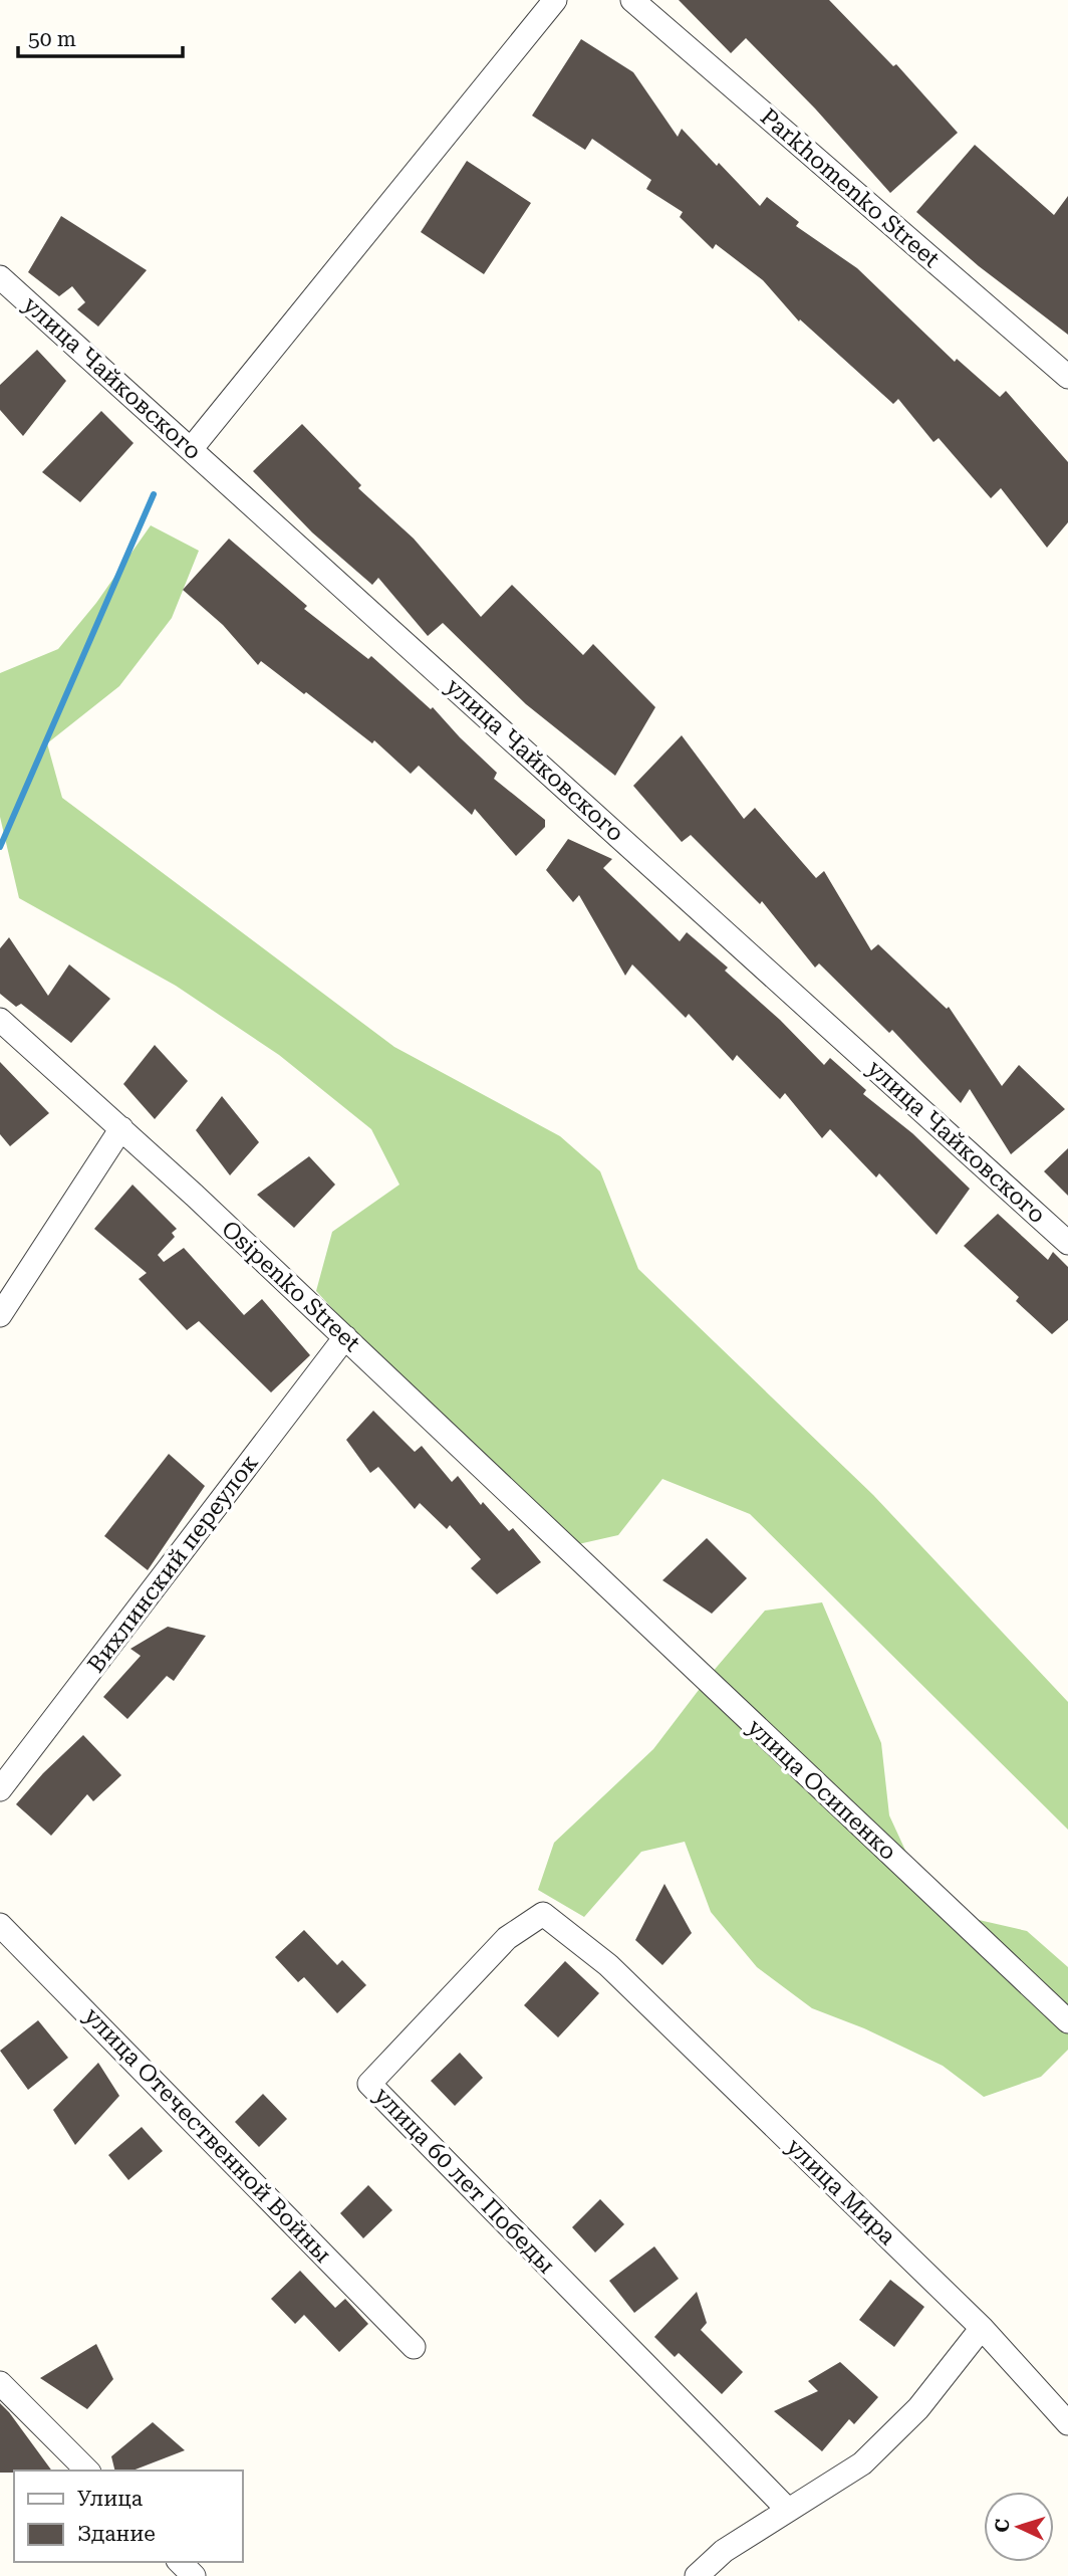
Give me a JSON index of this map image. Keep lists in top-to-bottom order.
{
  "streets": {
    "street": [
      "Parkhomenko Street",
      "улица Чайковского",
      "Osipenko Street",
      "Вихлинский переулок",
      "улица Отечественной Войны",
      "улица 60 лет Победы",
      "улица Мира"
    ]
  },
  "crossings": [
    ["Osipenko Street", "Вихлинский переулок"],
    ["улица 60 лет Победы", "улица Мира"]
  ],
  "legend": ["Улица", "Здание"],
  "scale_bar": "50 m",
  "north": "left"
}
